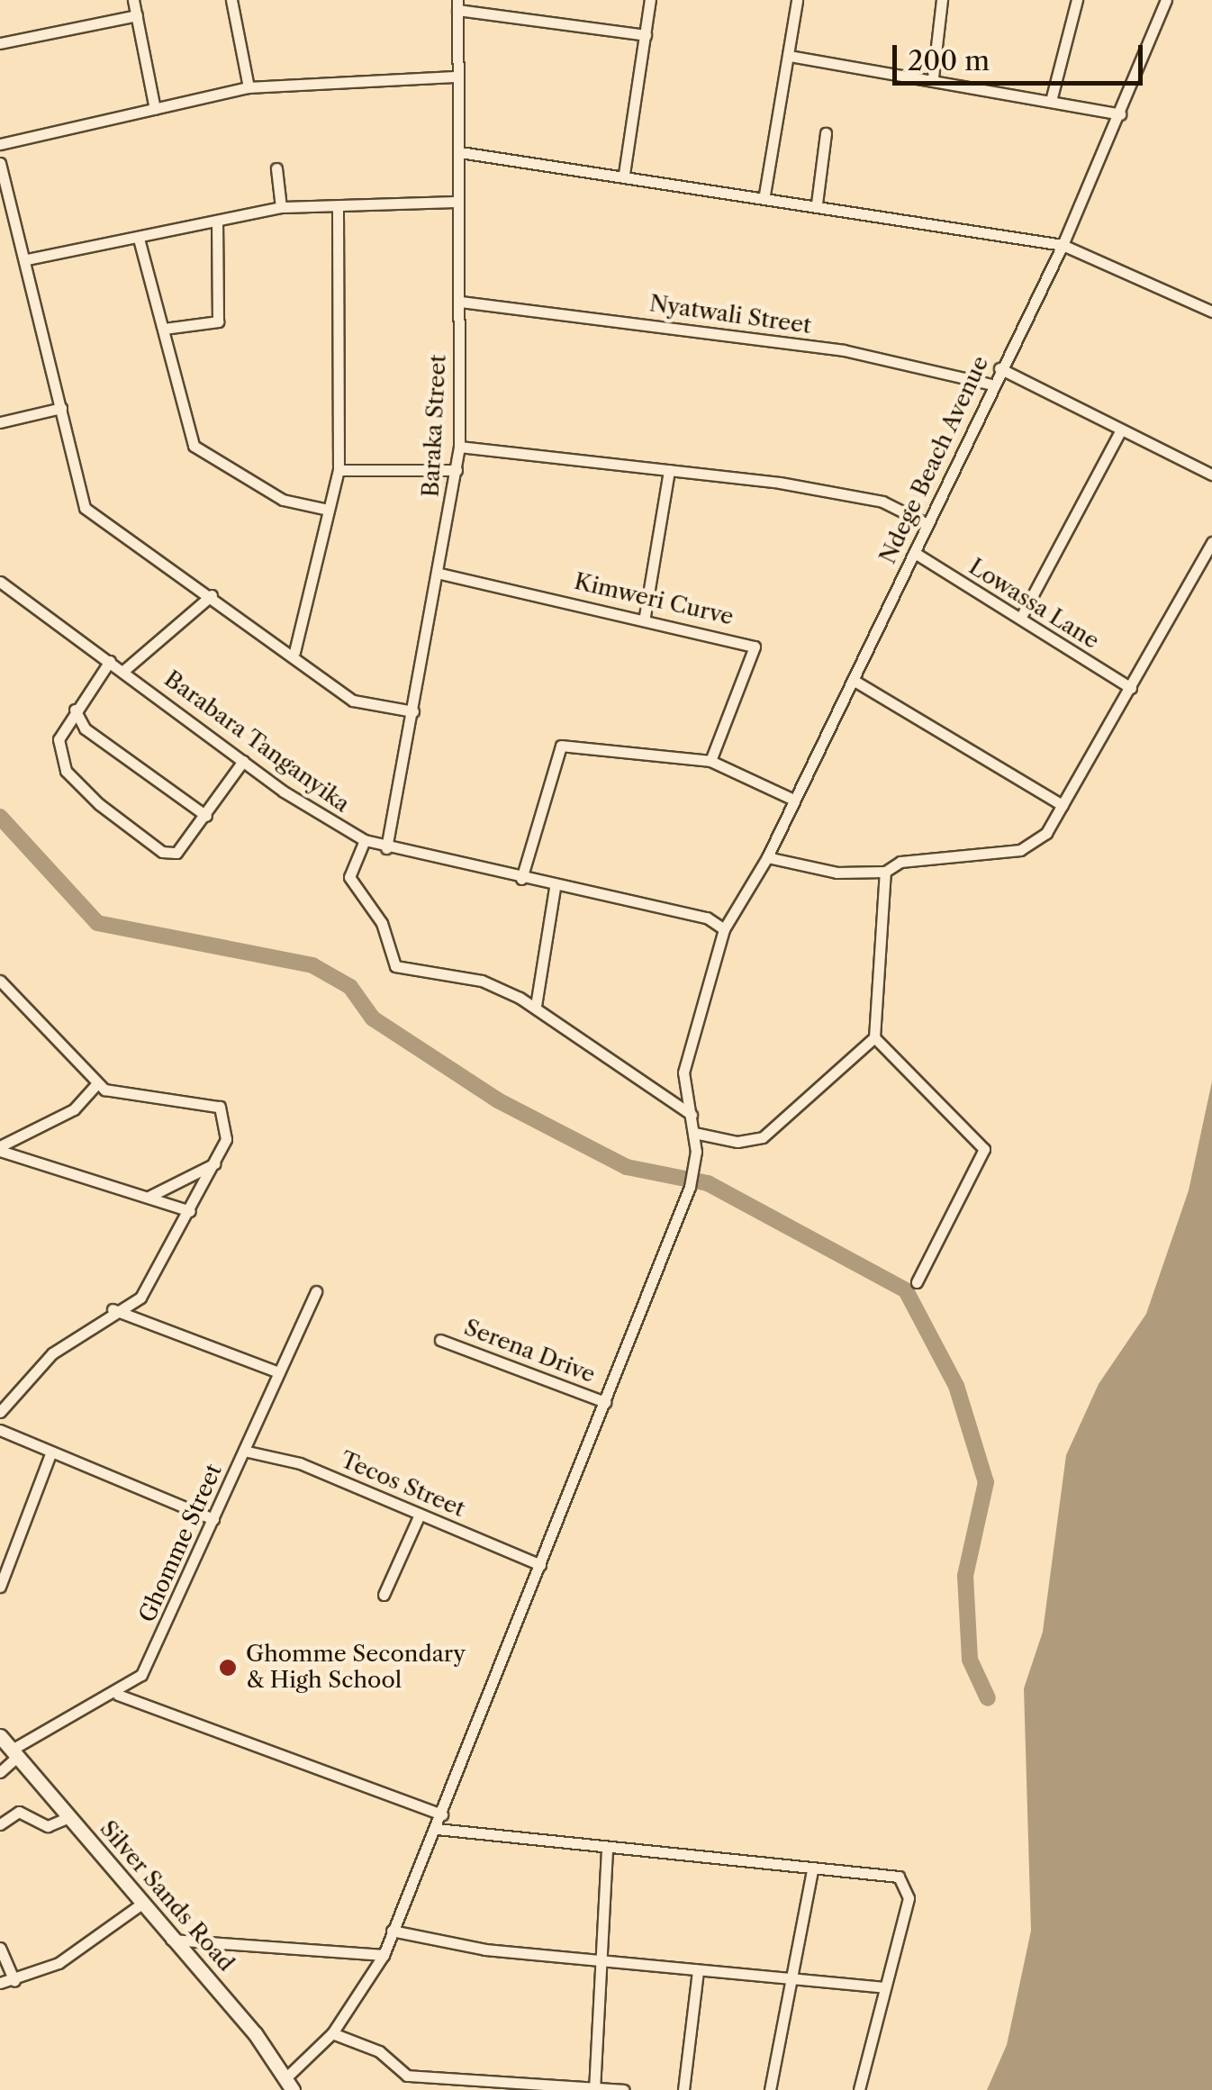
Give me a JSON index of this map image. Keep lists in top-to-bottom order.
{
  "streets": {
    "street": [
      "Nyatwali Street",
      "Baraka Street",
      "Ndege Beach Avenue",
      "Kimweri Curve",
      "Lowassa Lane",
      "Barabara Tanganyika",
      "Serena Drive",
      "Tecos Street",
      "Ghomme Street",
      "Silver Sands Road"
    ]
  },
  "crossings": [
    ["Nyatwali Street", "Baraka Street"],
    ["Nyatwali Street", "Ndege Beach Avenue"],
    ["Baraka Street", "Kimweri Curve"],
    ["Baraka Street", "Barabara Tanganyika"],
    ["Ndege Beach Avenue", "Lowassa Lane"],
    ["Ndege Beach Avenue", "Barabara Tanganyika"],
    ["Ndege Beach Avenue", "Serena Drive"],
    ["Ndege Beach Avenue", "Tecos Street"],
    ["Ndege Beach Avenue", "Silver Sands Road"],
    ["Tecos Street", "Ghomme Street"],
    ["Ghomme Street", "Silver Sands Road"]
  ],
  "places": ["Ghomme Secondary & High School"],
  "scale_bar": "200 m"
}
